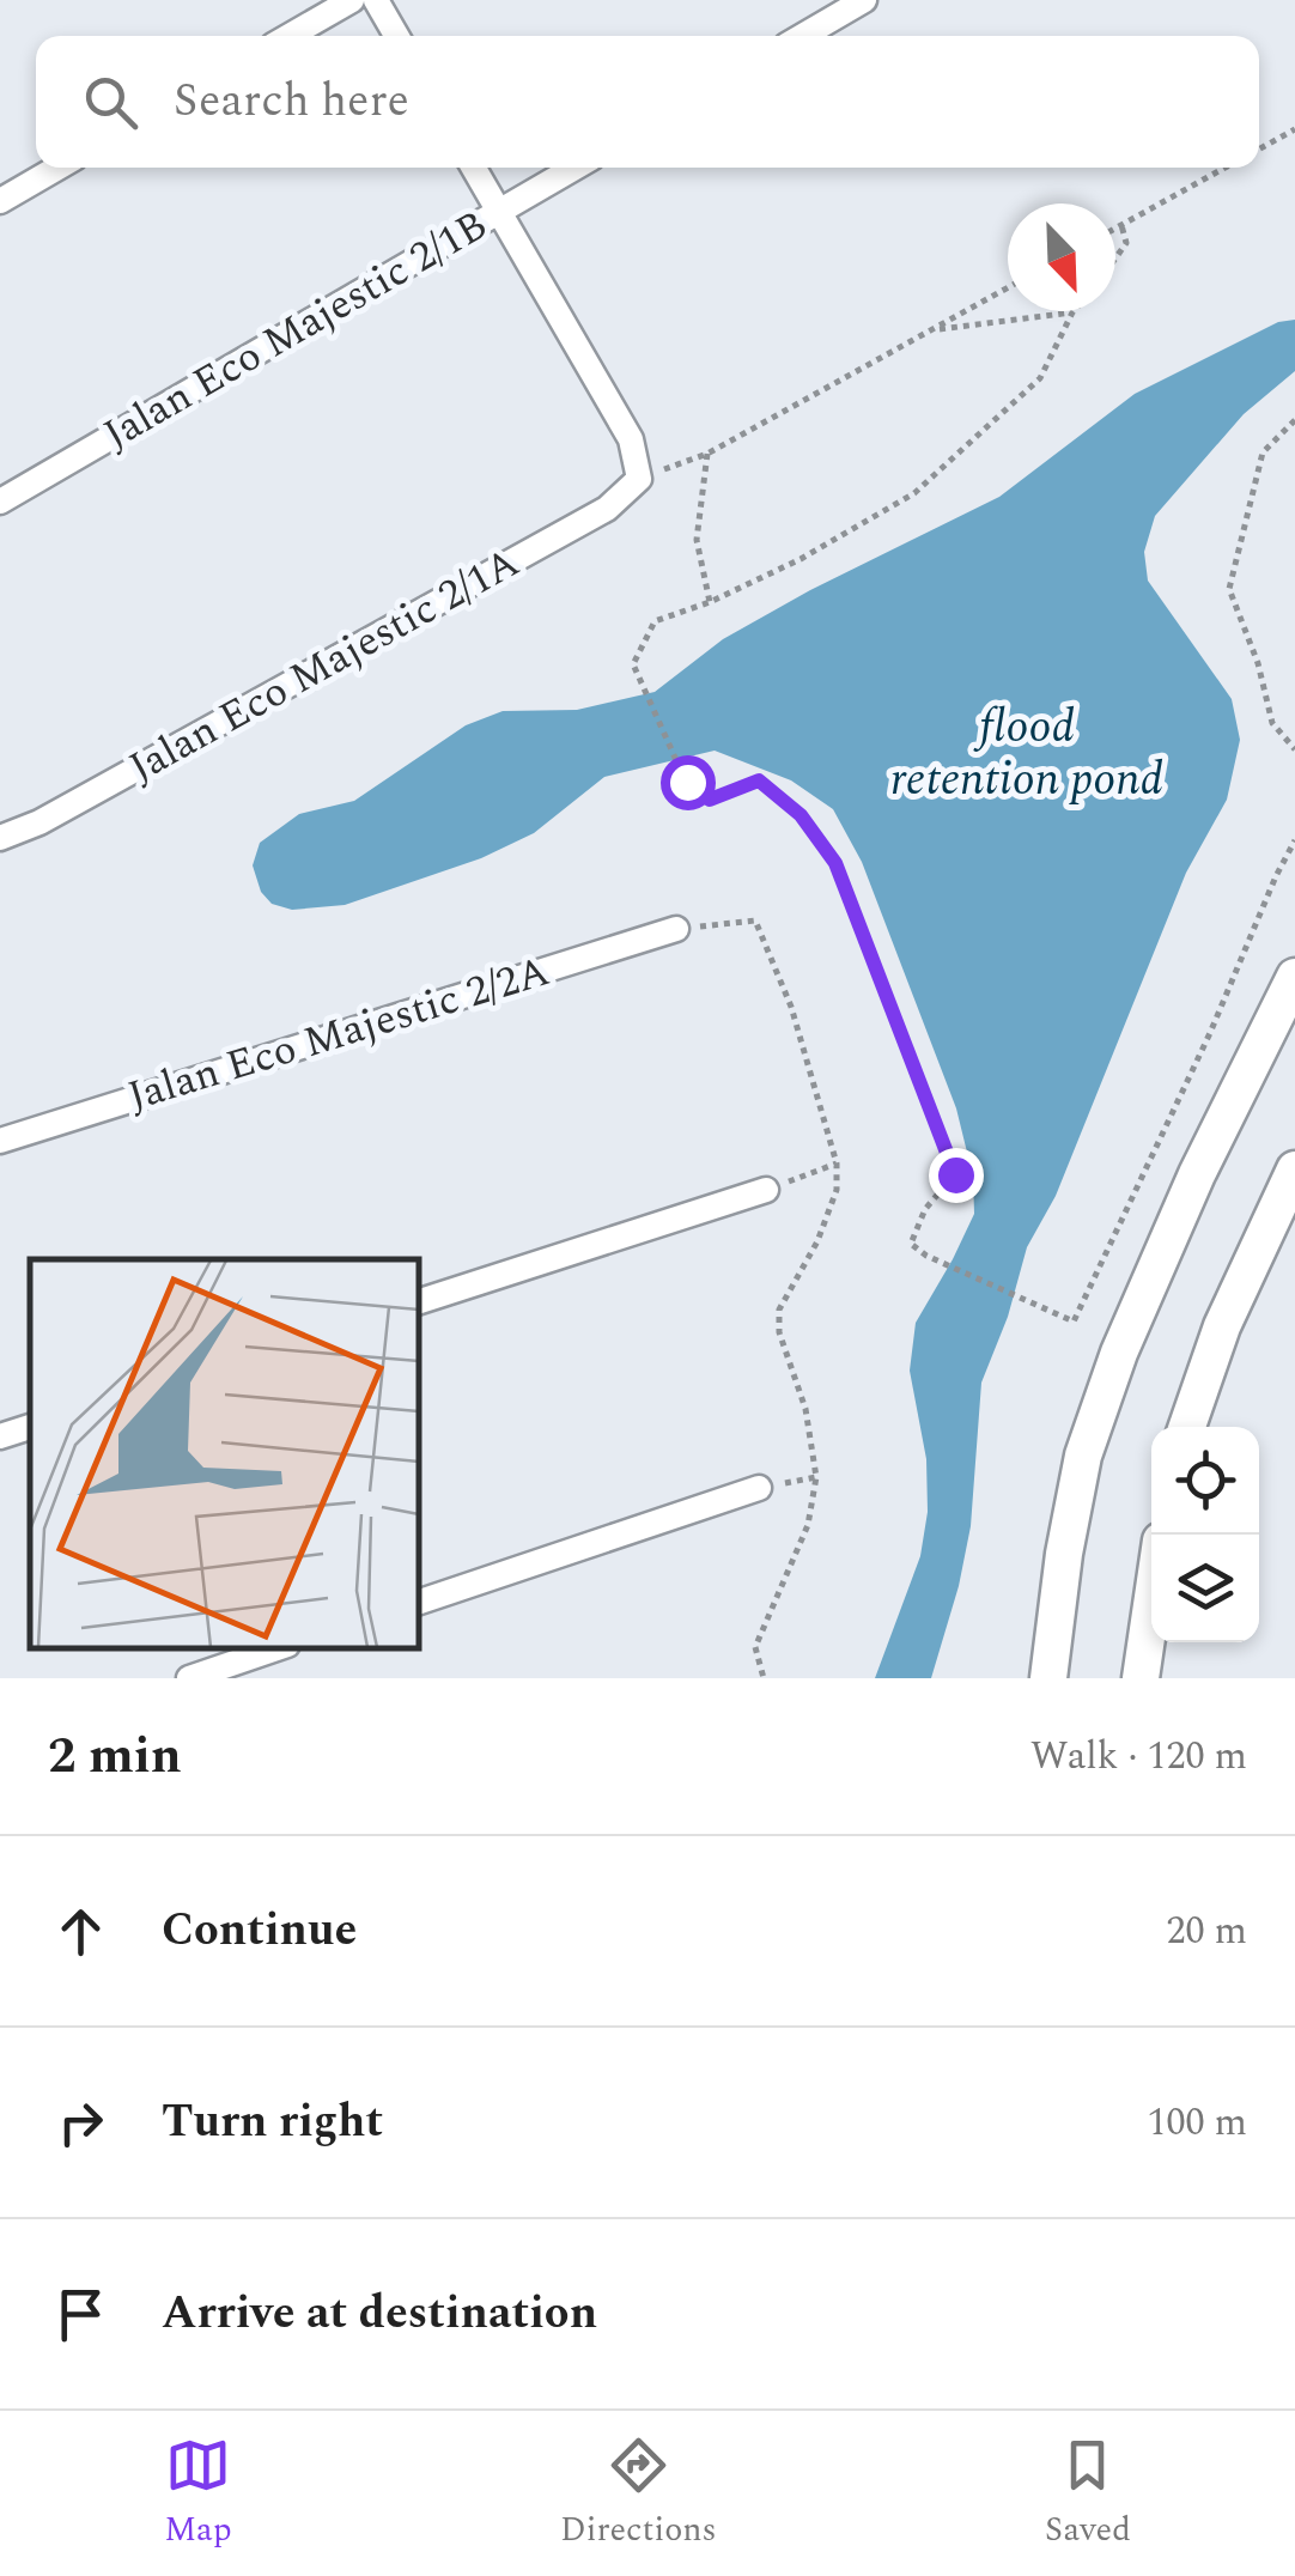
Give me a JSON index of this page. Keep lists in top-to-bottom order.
{
  "streets": {
    "street": ["Jalan Eco Majestic 2/1B", "Jalan Eco Majestic 2/1A", "Jalan Eco Majestic 2/2A"]
  },
  "water": ["flood retention pond"],
  "north": "bottom right",
  "page": {
    "search": "Search here",
    "heading": ["2 min", "Walk · 120 m"],
    "list": [
      ["Continue", "20 m"],
      ["Turn right", "100 m"],
      "Arrive at destination"
    ],
    "nav": ["Map", "Directions", "Saved"]
  }
}
